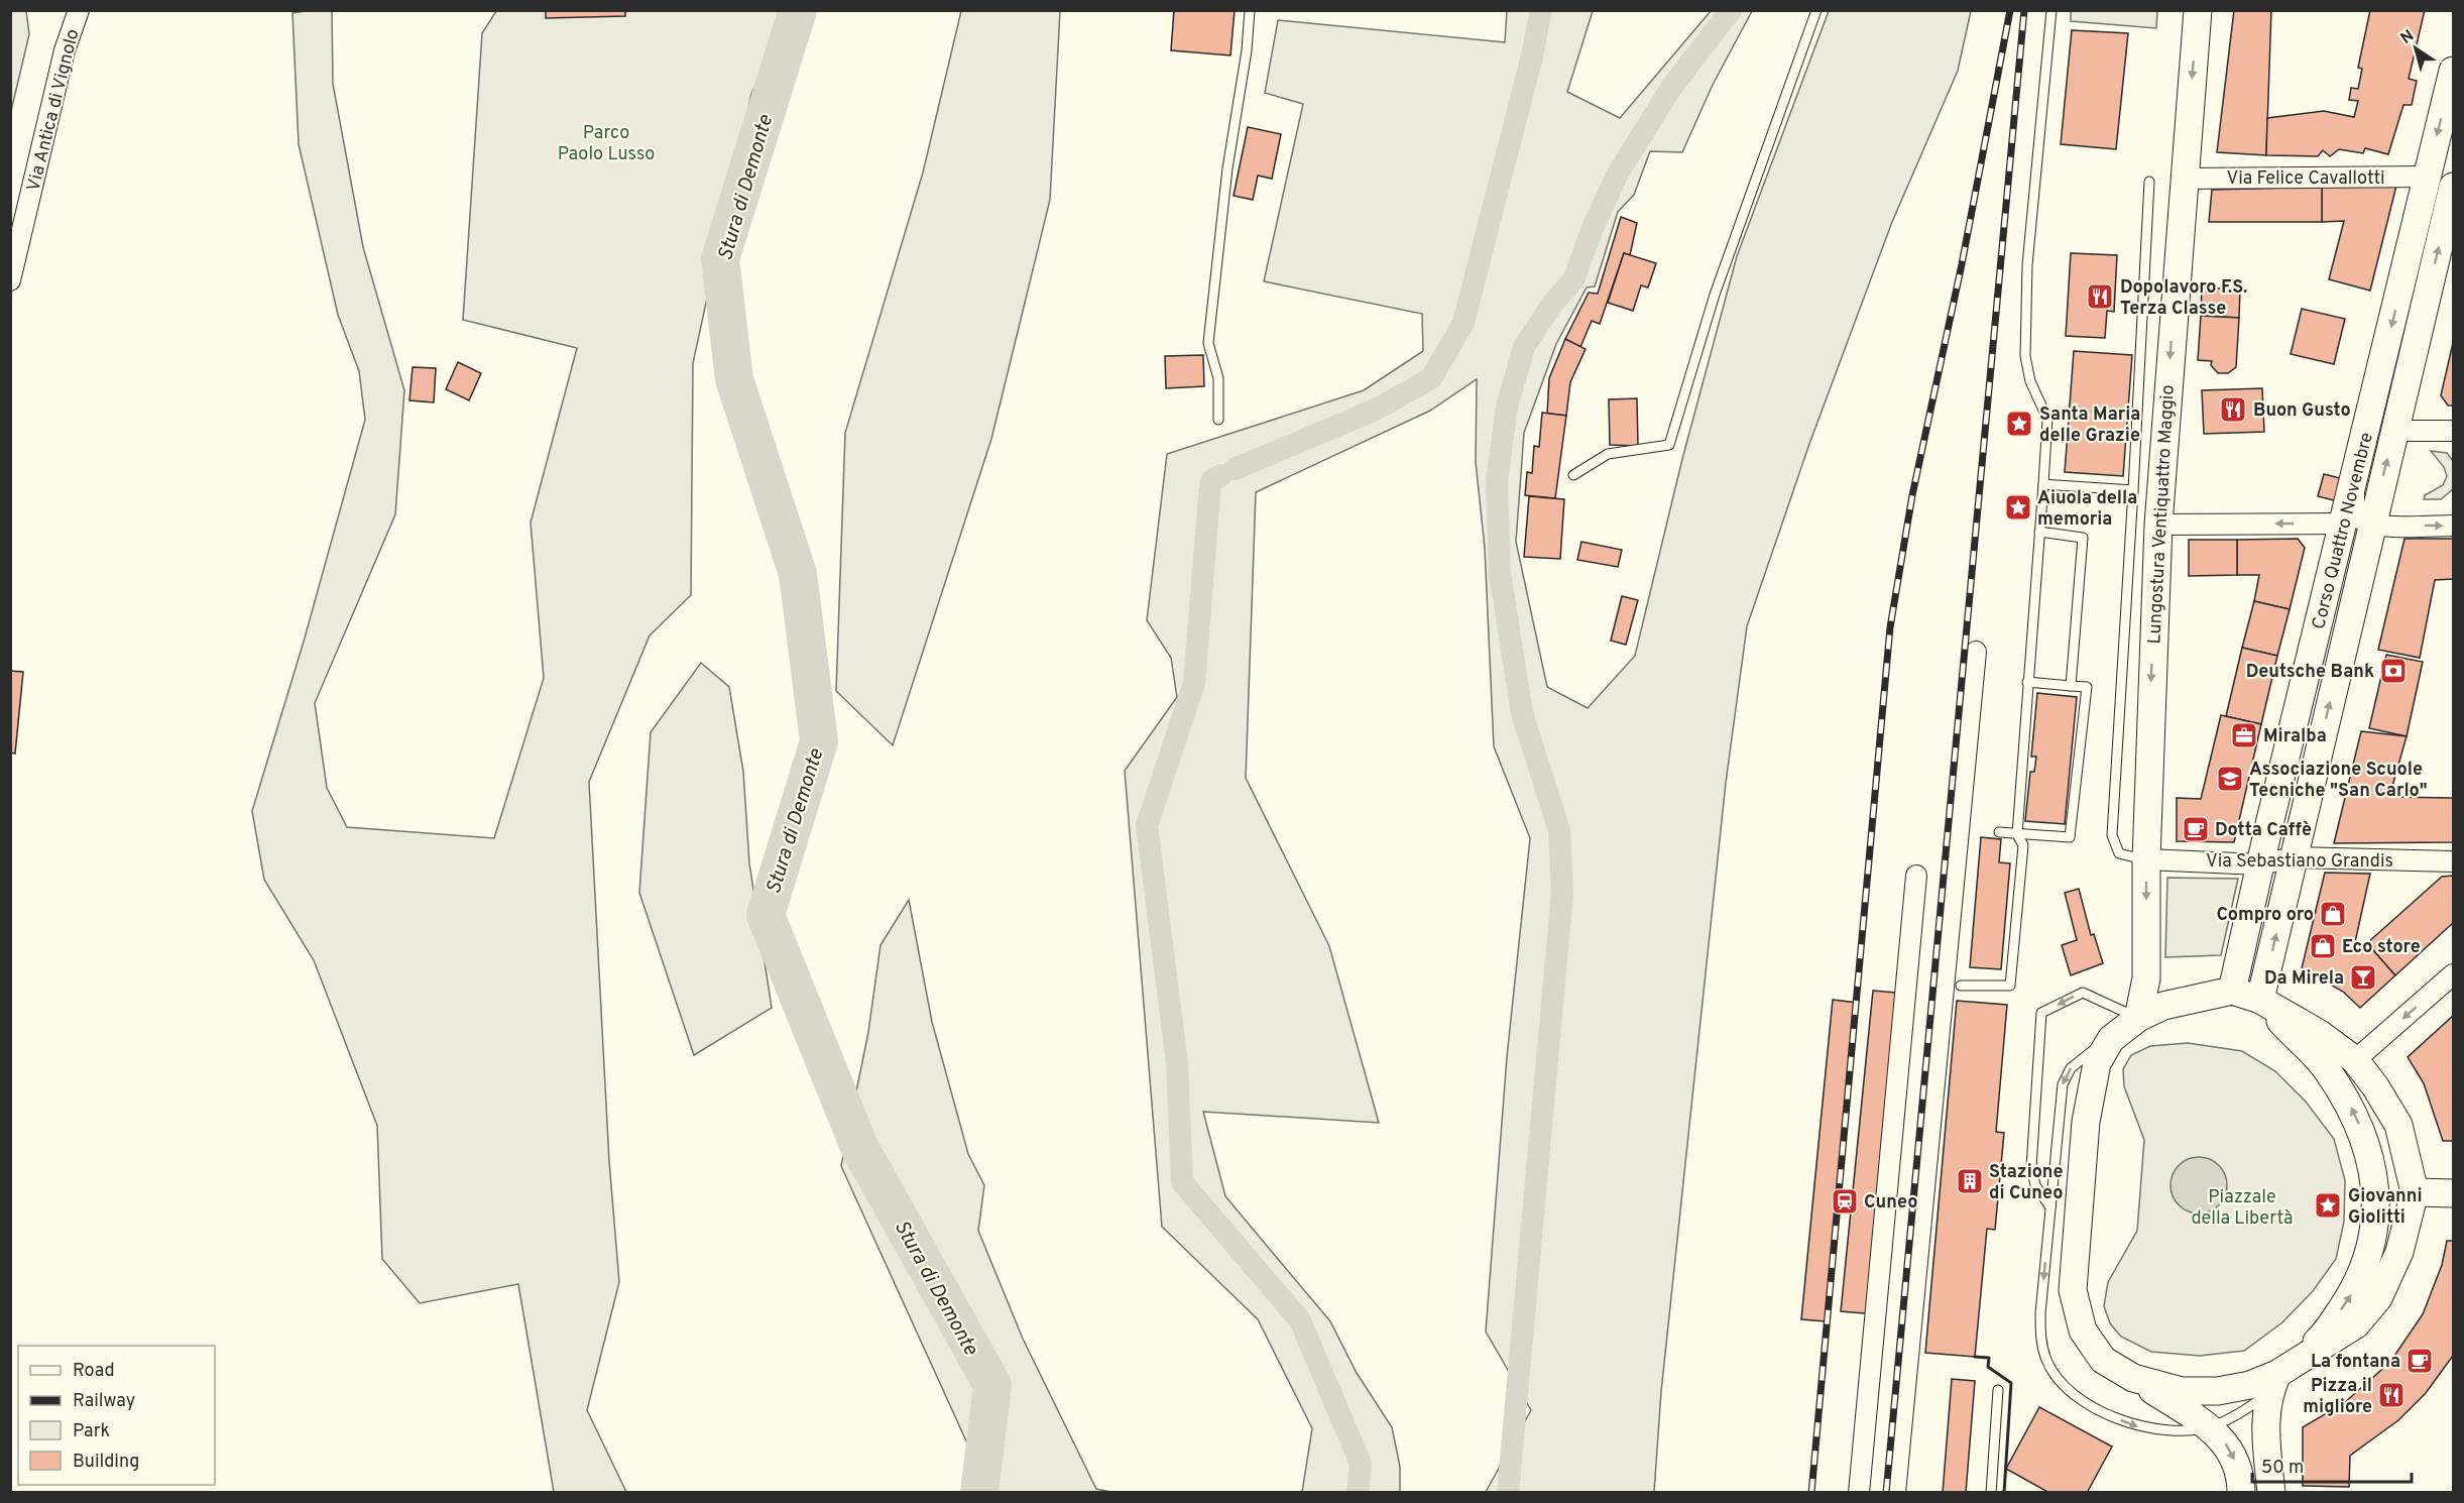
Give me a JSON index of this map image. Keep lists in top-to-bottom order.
{
  "streets": {
    "main road": ["Lungostura Ventiquattro Maggio", "Corso Quattro Novembre"],
    "street": ["Via Antica di Vignolo", "Via Felice Cavallotti", "Via Sebastiano Grandis"]
  },
  "crossings": [
    ["Via Felice Cavallotti", "Lungostura Ventiquattro Maggio"],
    ["Via Felice Cavallotti", "Corso Quattro Novembre"],
    ["Lungostura Ventiquattro Maggio", "Via Sebastiano Grandis"],
    ["Corso Quattro Novembre", "Via Sebastiano Grandis"]
  ],
  "one_way": ["Lungostura Ventiquattro Maggio"],
  "water": ["Stura di Demonte"],
  "parks": ["Parco Paolo Lusso", "Piazzale della Libertà"],
  "places": {
    "restaurant": ["Dopolavoro F.S. Terza Classe", "Buon Gusto", "Pizza il migliore"],
    "place": ["Santa Maria delle Grazie", "Aiuola della memoria", "Giovanni Giolitti"],
    "bank": ["Deutsche Bank"],
    "office": ["Miralba"],
    "school or university": ["Associazione Scuole Tecniche \"San Carlo\""],
    "cafe": ["Dotta Caffè", "La fontana"],
    "shop": ["Compro oro", "Eco store"],
    "bar": ["Da Mirela"],
    "building": ["Stazione di Cuneo"],
    "station": ["Cuneo"]
  },
  "legend": [
    "Road",
    "Railway",
    "Park",
    "Building"
  ],
  "scale_bar": "50 m",
  "north": "top left"
}
